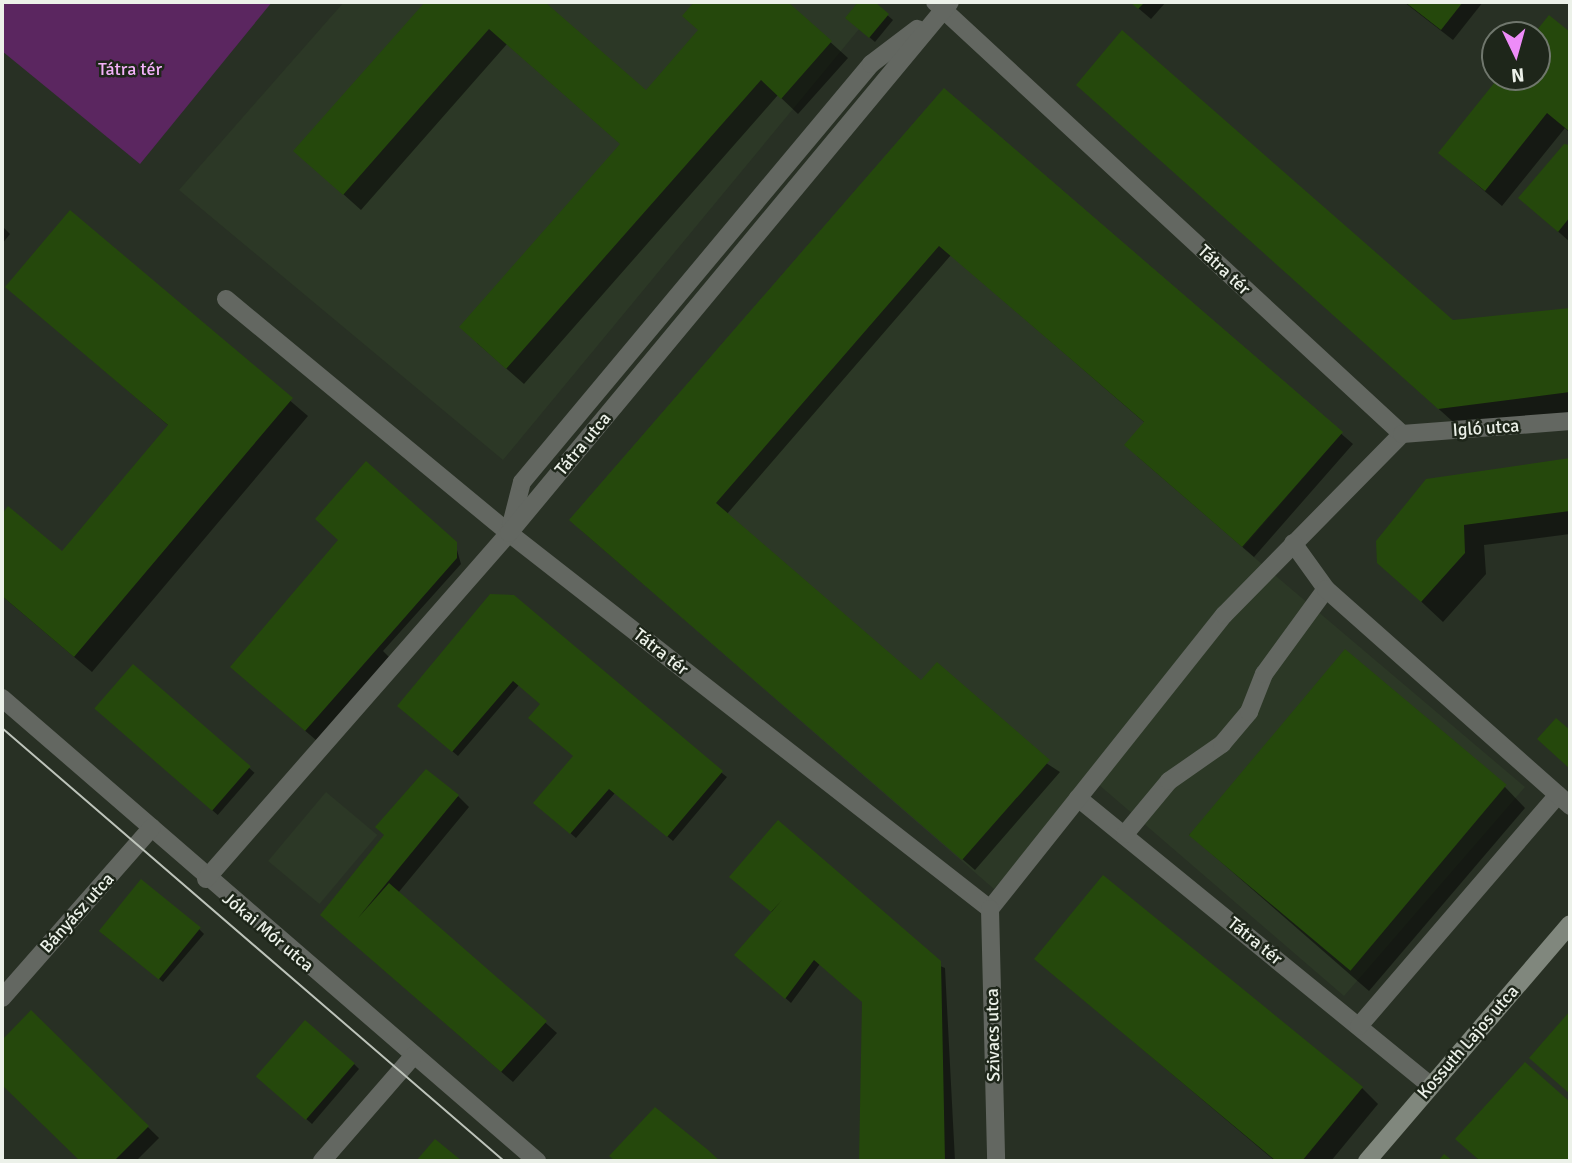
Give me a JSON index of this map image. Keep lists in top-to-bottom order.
{
  "streets": {
    "street": [
      "Tátra tér",
      "Igló utca",
      "Bányász utca",
      "Jókai Mór utca",
      "Szivacs utca",
      "Kossuth Lajos utca"
    ]
  },
  "crossings": [
    ["Tátra tér", "Igló utca"],
    ["Tátra tér", "Szivacs utca"],
    ["Tátra tér", "Kossuth Lajos utca"],
    ["Bányász utca", "Jókai Mór utca"]
  ],
  "parks": ["Tátra tér"],
  "north": "bottom"
}
